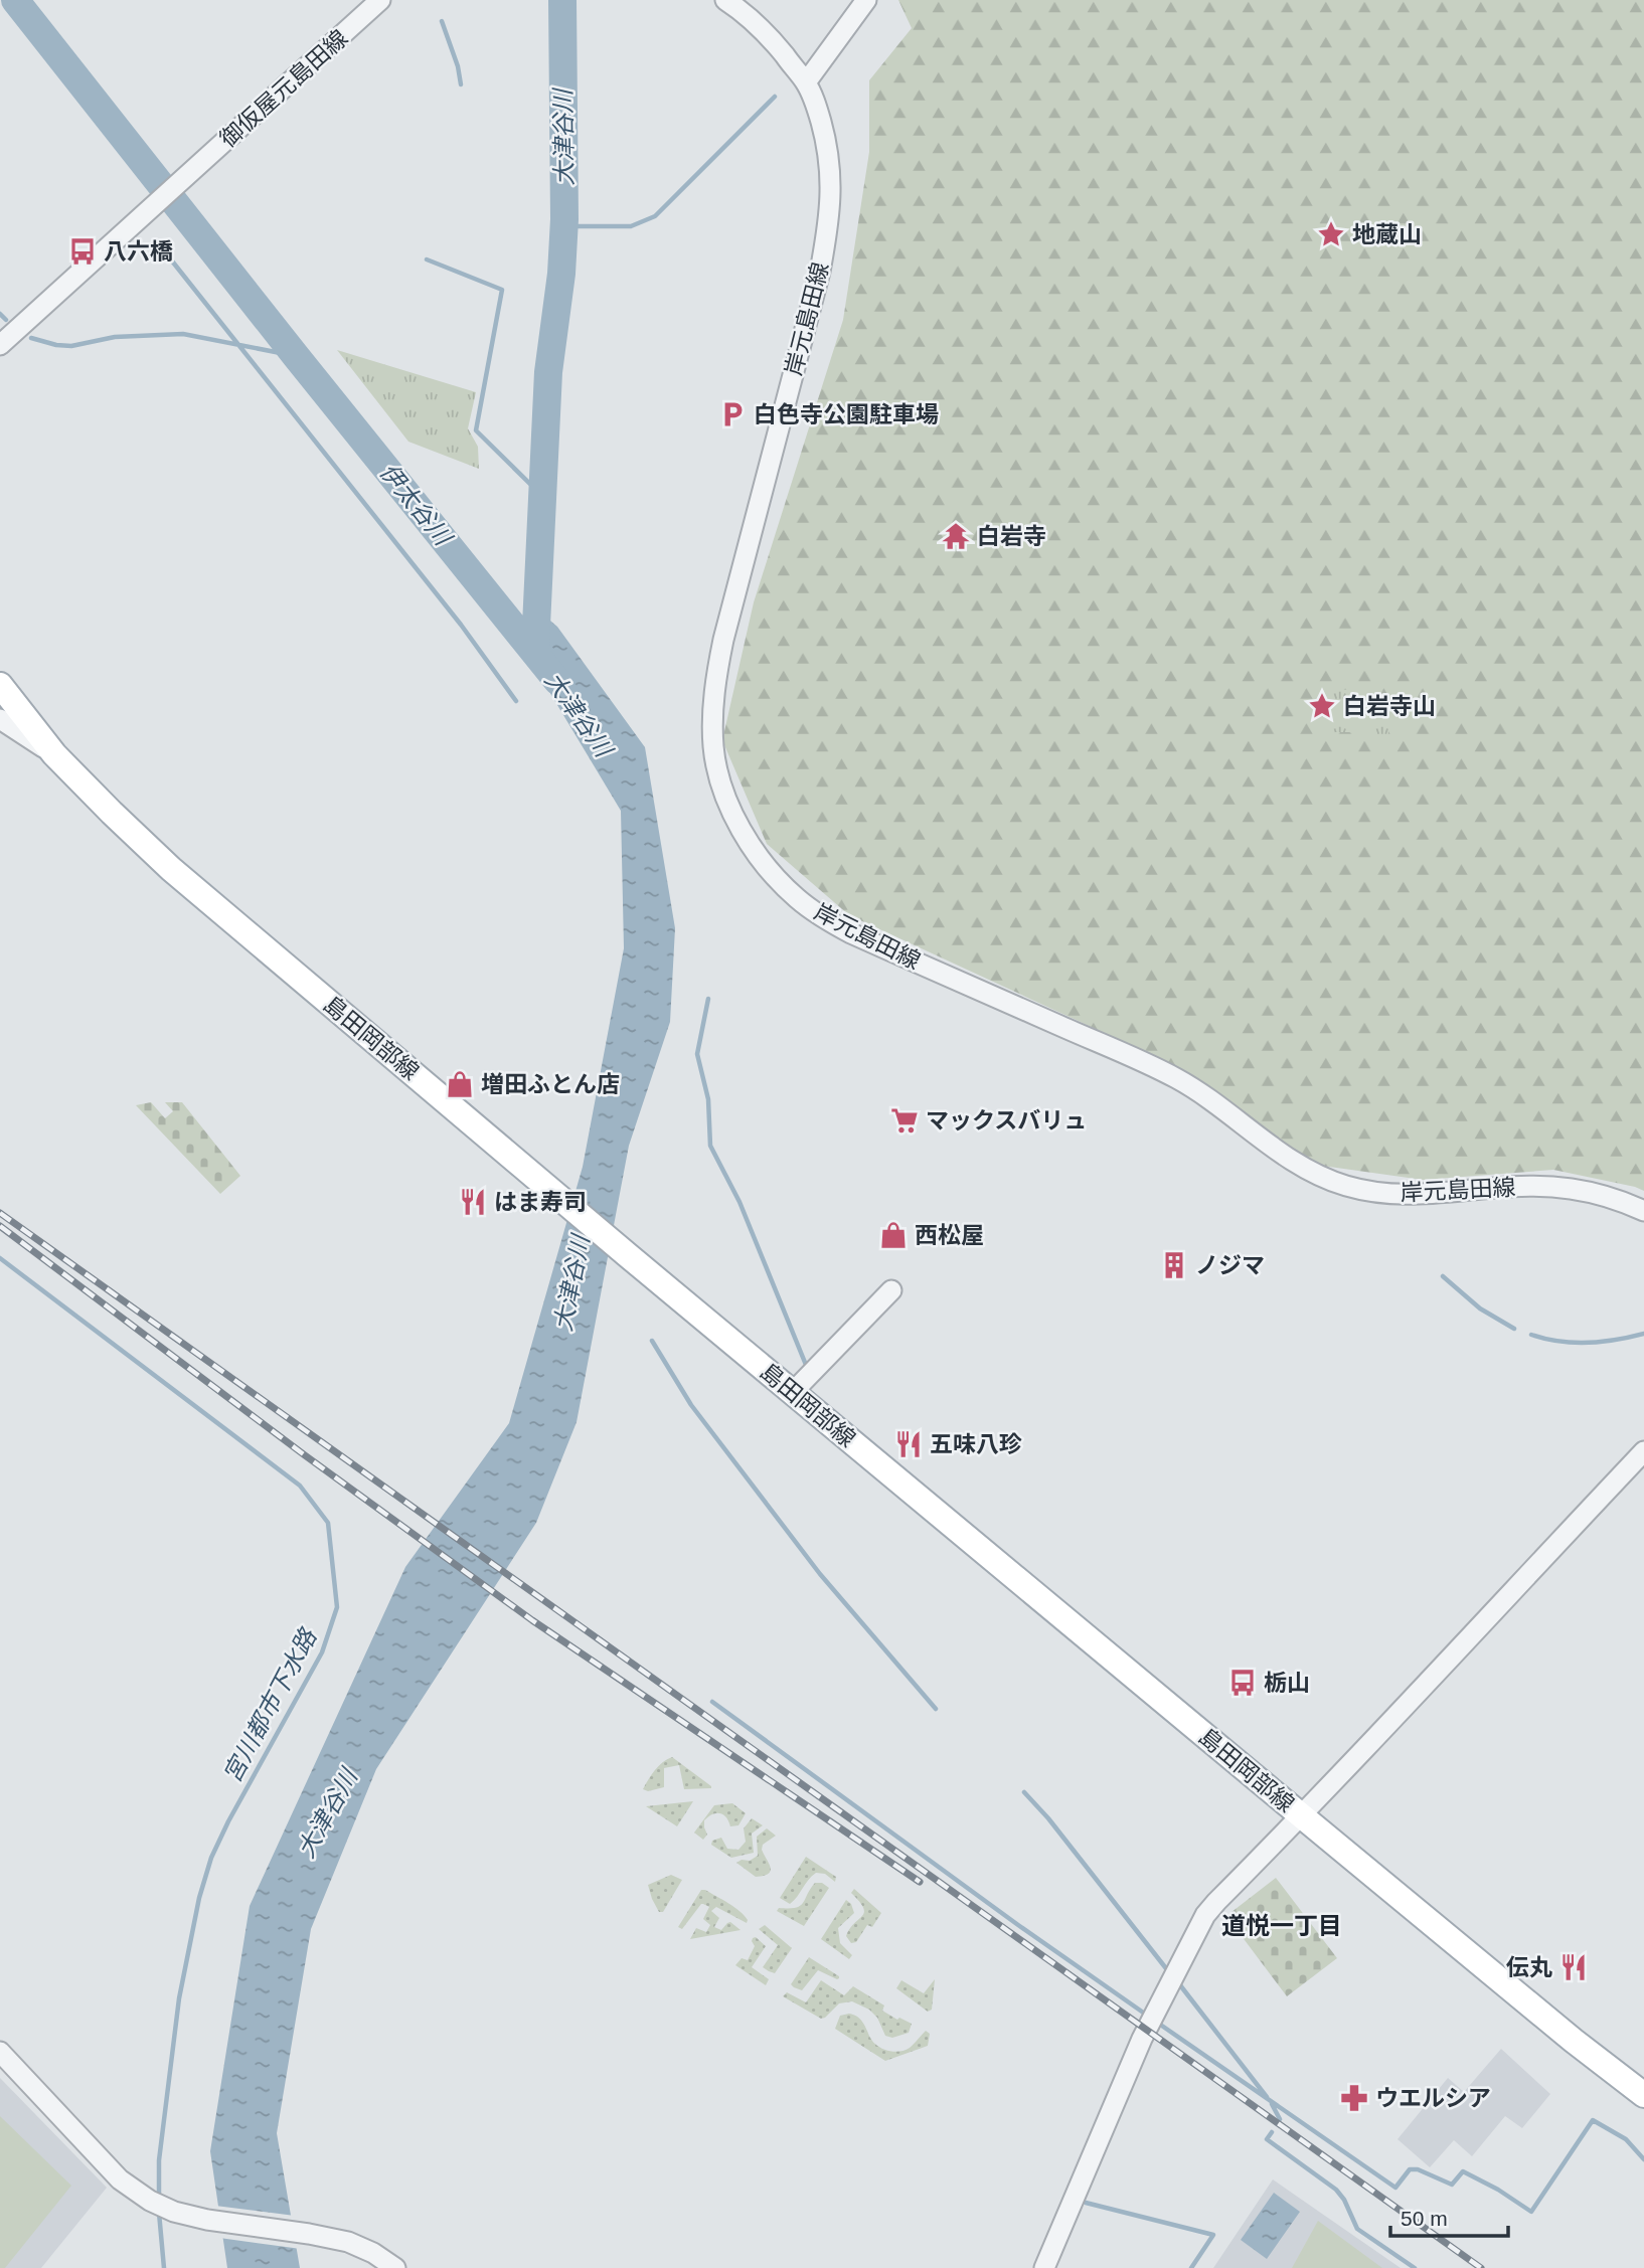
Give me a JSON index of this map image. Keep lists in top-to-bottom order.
{
  "streets": {
    "main road": ["島田岡部線"],
    "street": ["御仮屋元島田線", "岸元島田線"]
  },
  "districts": ["道悦一丁目"],
  "water": ["大津谷川", "伊太谷川", "宮川都市下水路"],
  "places": {
    "place": ["地蔵山", "白岩寺山"],
    "bus stop": ["八六橋", "栃山"],
    "parking": ["白色寺公園駐車場"],
    "temple": ["白岩寺"],
    "shop": ["増田ふとん店", "西松屋"],
    "supermarket": ["マックスバリュ"],
    "restaurant": ["はま寿司", "五味八珍", "伝丸"],
    "building": ["ノジマ"],
    "pharmacy": ["ウエルシア"]
  },
  "scale_bar": "50 m"
}
